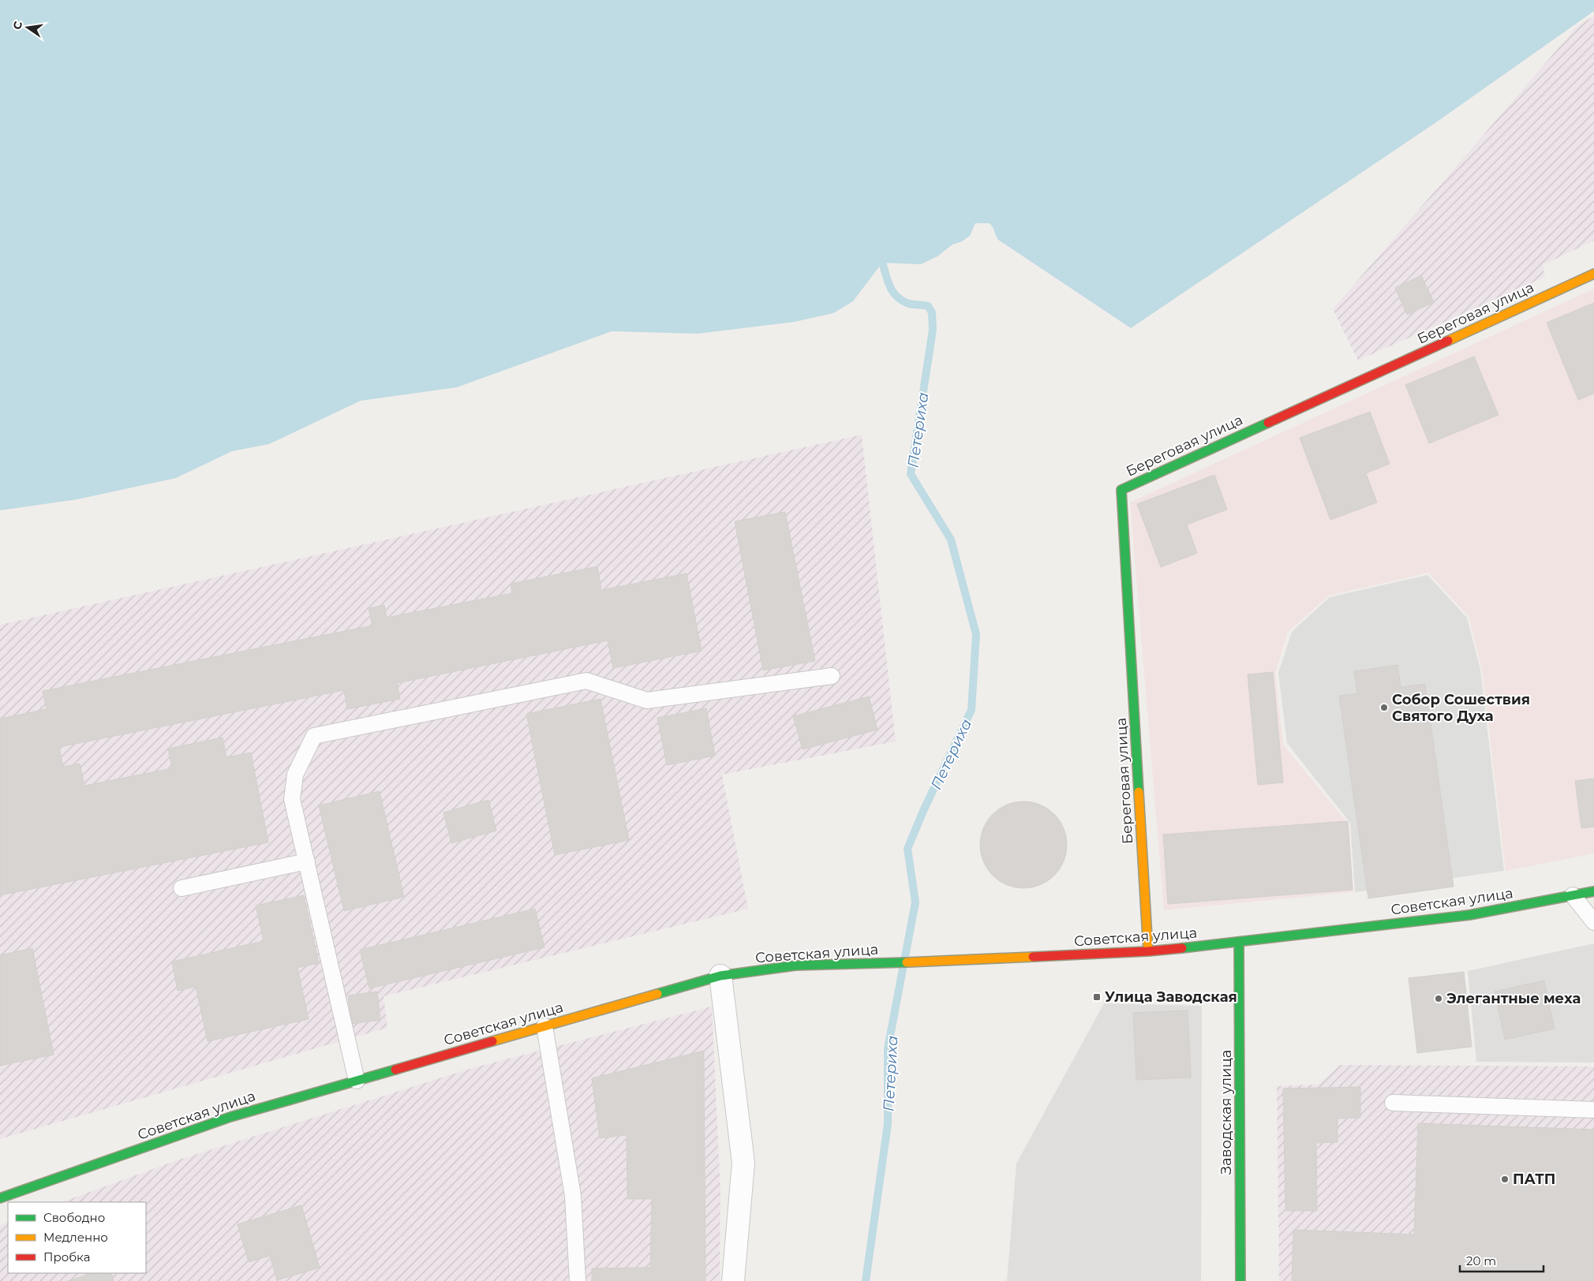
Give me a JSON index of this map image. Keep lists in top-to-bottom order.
{
  "streets": {
    "main road": ["Береговая улица", "Советская улица", "Заводская улица"]
  },
  "crossings": [
    ["Береговая улица", "Советская улица"],
    ["Советская улица", "Заводская улица"]
  ],
  "water": ["Петериха"],
  "places": {
    "other": ["Собор Сошествия Святого Духа", "Элегантные меха", "ПАТП"],
    "transit": ["Улица Заводская"]
  },
  "legend": ["Свободно", "Медленно", "Пробка"],
  "scale_bar": "20 m",
  "north": "left"
}
